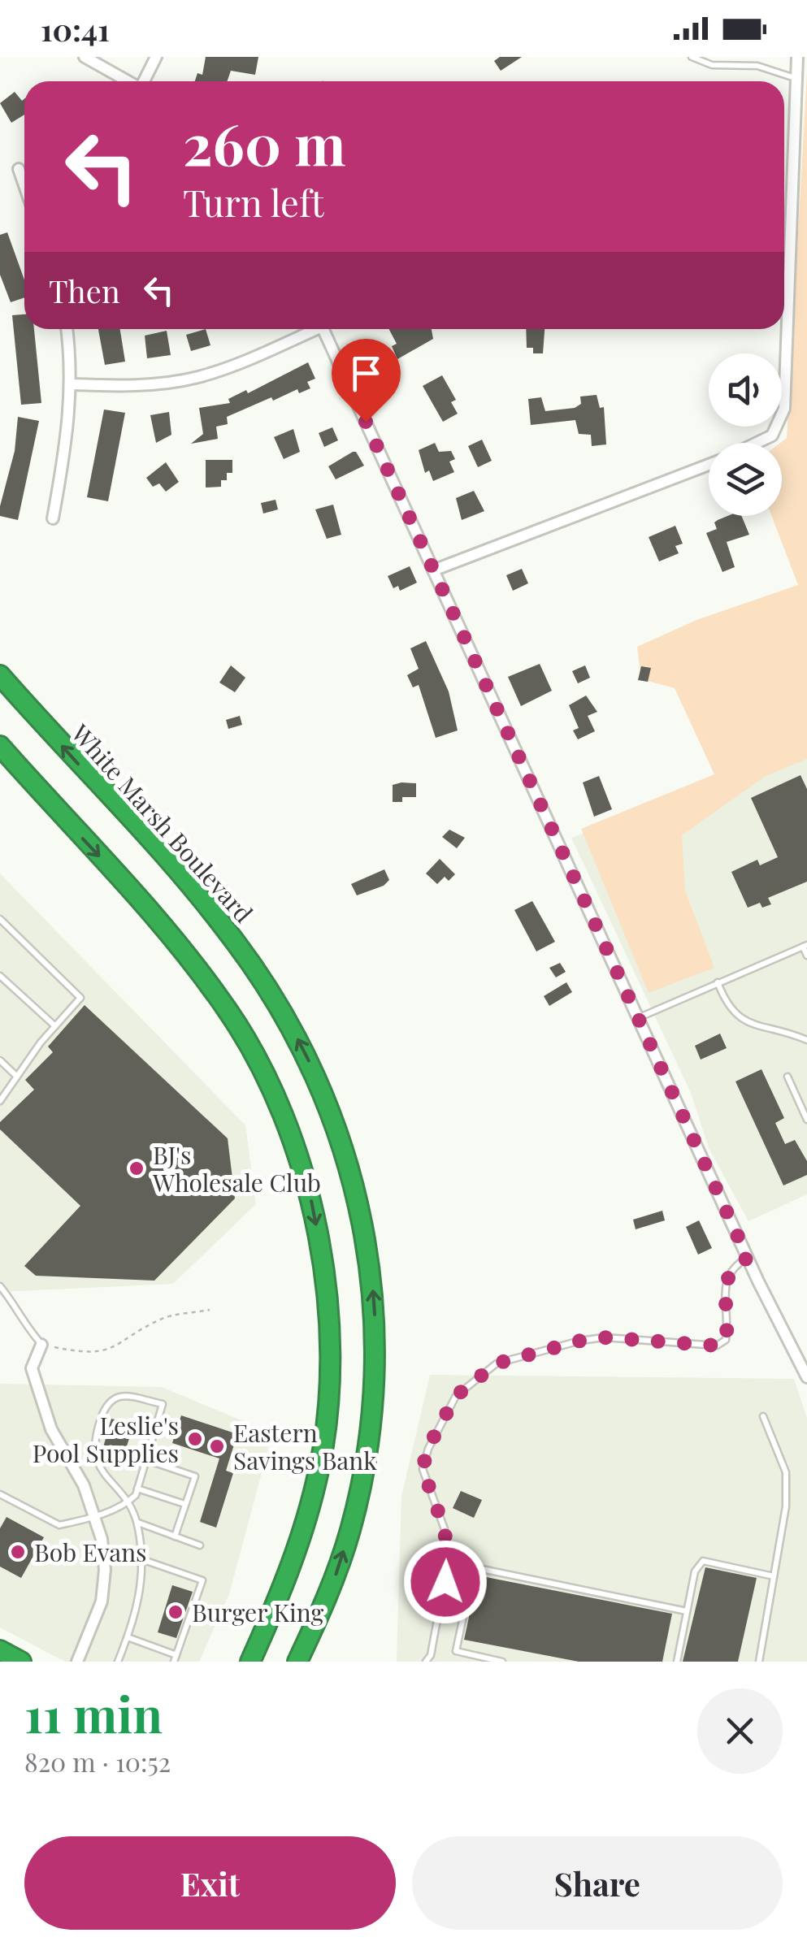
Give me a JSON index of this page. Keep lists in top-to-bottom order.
{
  "streets": {
    "highway": ["White Marsh Boulevard"]
  },
  "places": [
    "BJ's Wholesale Club",
    "Leslie's Pool Supplies",
    "Eastern Savings Bank",
    "Bob Evans",
    "Burger King"
  ],
  "page": {
    "status": "10:41",
    "turn": ["260 m", "Turn left"],
    "then": "Then",
    "heading": ["11 min", "820 m · 10:52"],
    "buttons": ["Exit", "Share"]
  }
}
